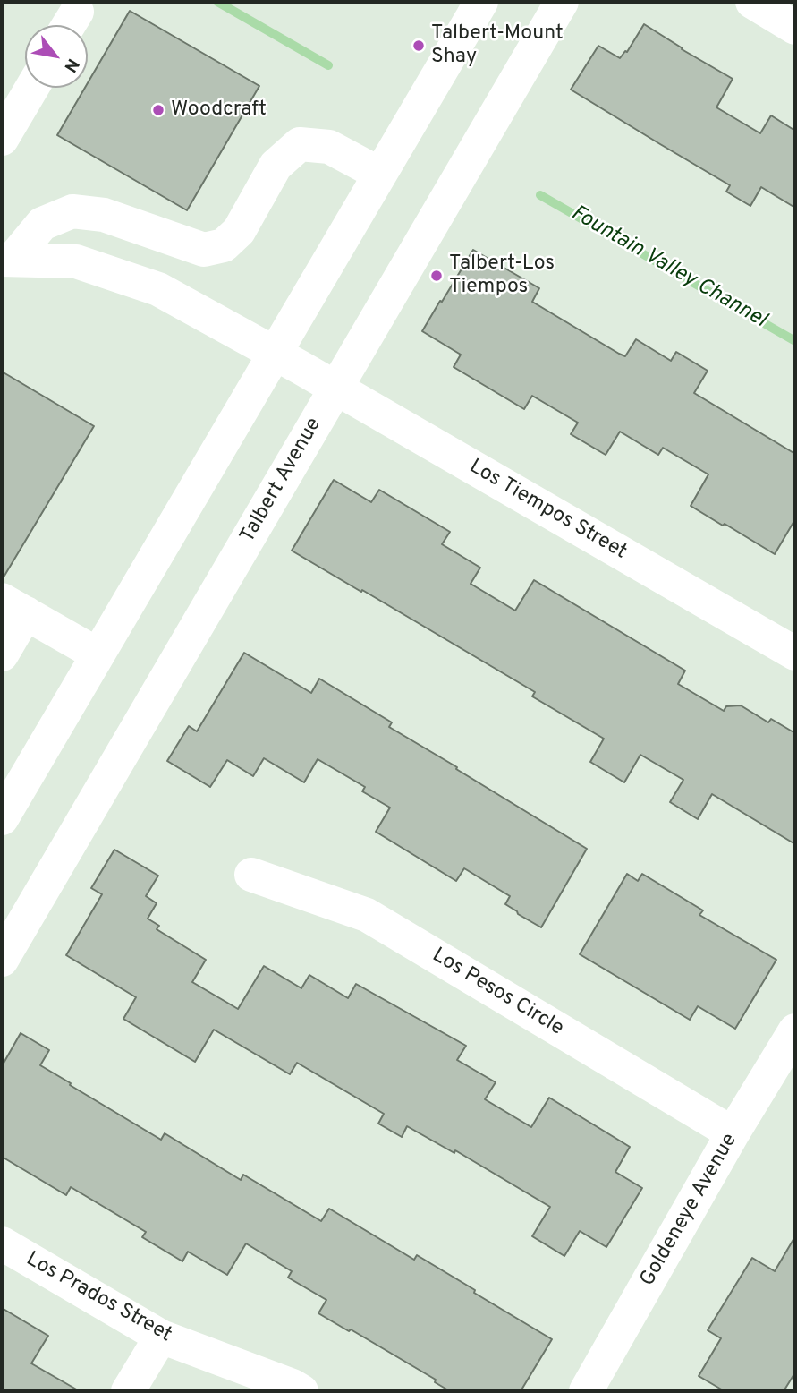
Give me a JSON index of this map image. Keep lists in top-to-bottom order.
{
  "streets": {
    "street": [
      "Talbert Avenue",
      "Los Tiempos Street",
      "Los Pesos Circle",
      "Goldeneye Avenue",
      "Los Prados Street"
    ]
  },
  "crossings": [
    ["Talbert Avenue", "Los Tiempos Street"],
    ["Los Pesos Circle", "Goldeneye Avenue"]
  ],
  "water": ["Fountain Valley Channel"],
  "places": ["Talbert-Mount Shay", "Woodcraft", "Talbert-Los Tiempos"],
  "north": "bottom right"
}
